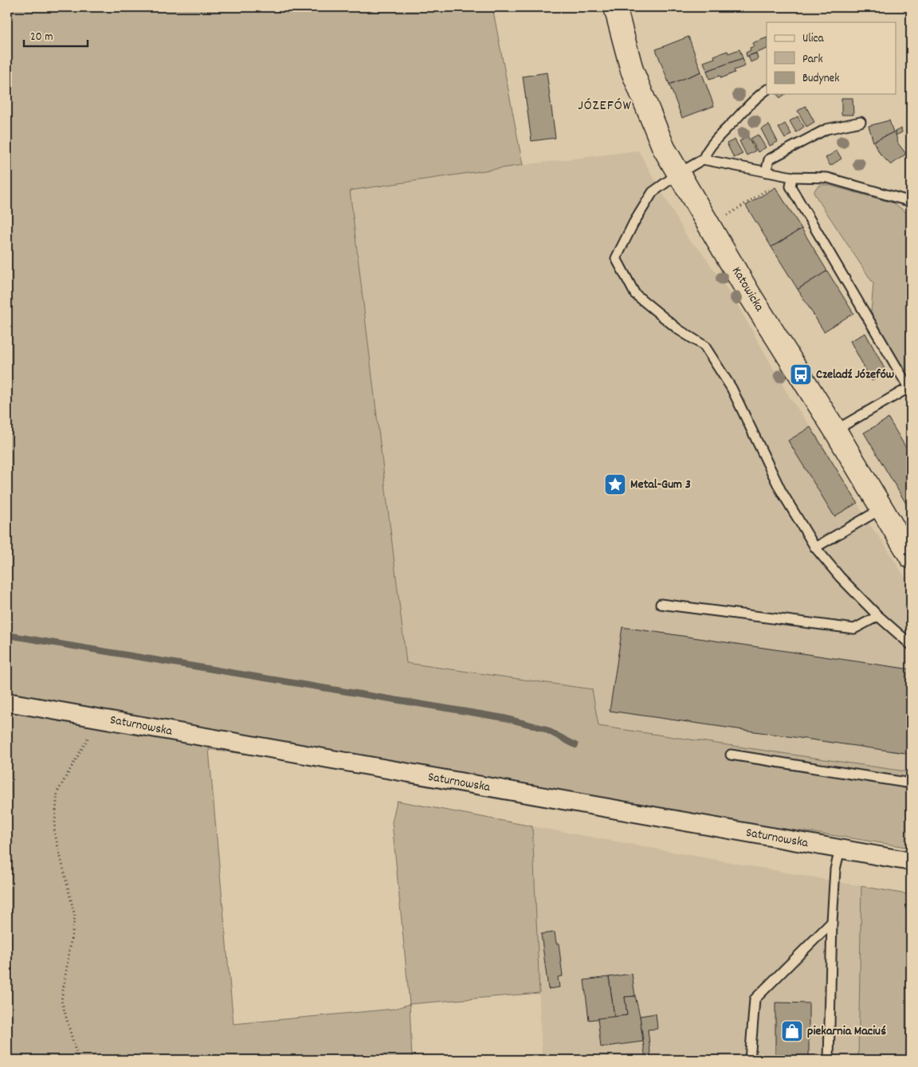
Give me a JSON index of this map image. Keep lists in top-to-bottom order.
{
  "streets": {
    "street": ["Katowicka", "Saturnowska"]
  },
  "districts": ["JÓZEFÓW"],
  "places": {
    "bus stop": ["Czeladź Józefów"],
    "place": ["Metal-Gum 3"],
    "shop": ["piekarnia Maciuś"]
  },
  "legend": ["Ulica", "Park", "Budynek"],
  "scale_bar": "20 m"
}
